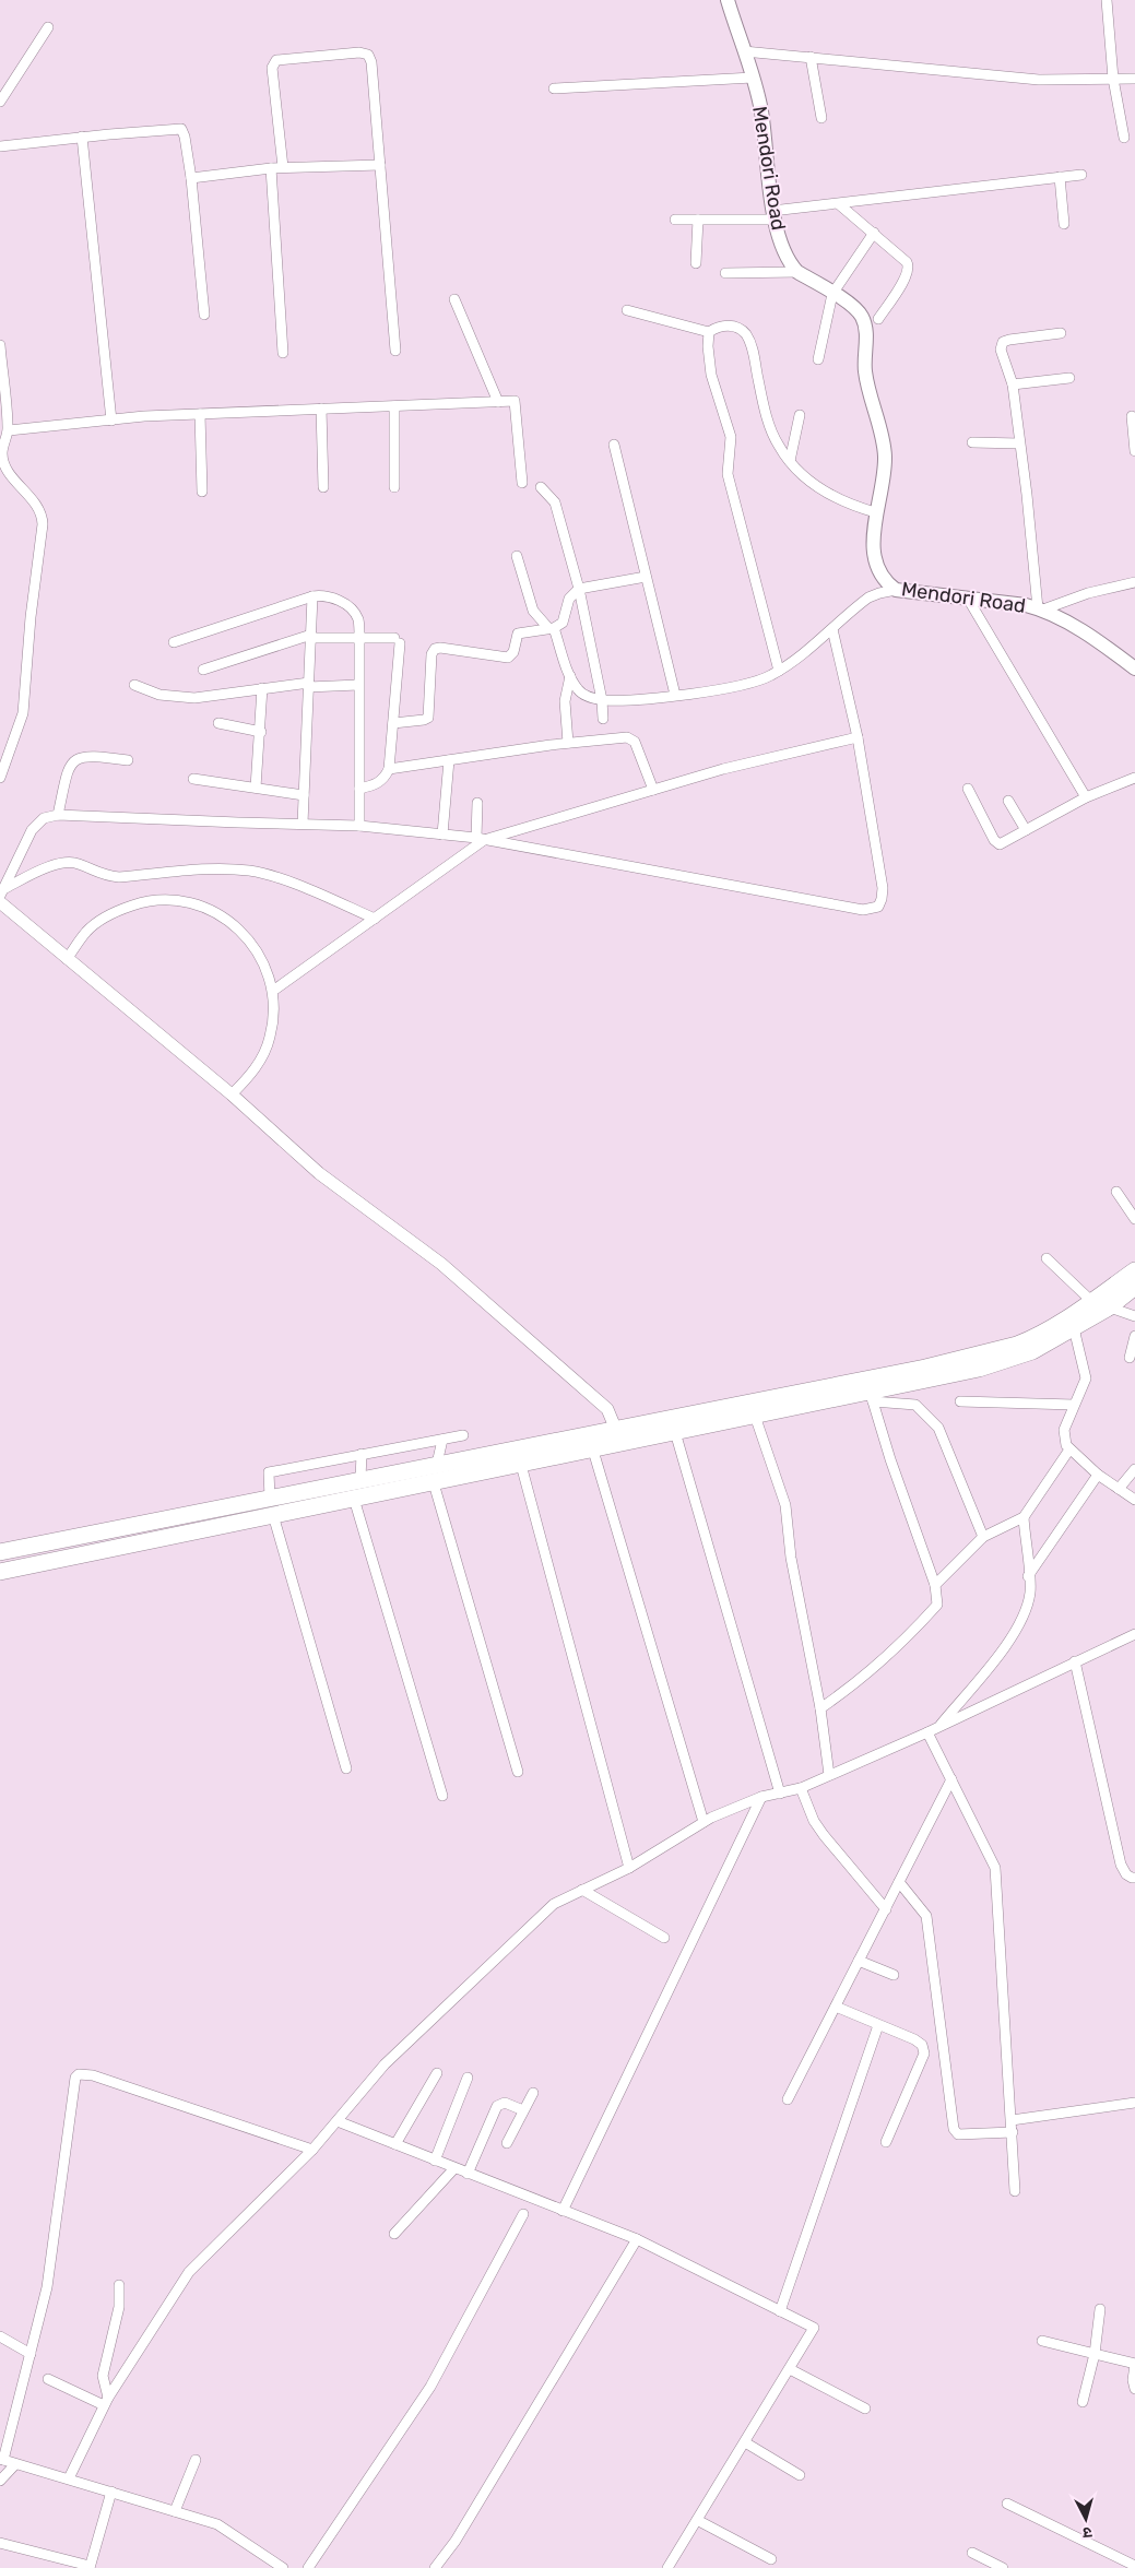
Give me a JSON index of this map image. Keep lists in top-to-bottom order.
{
  "streets": {
    "main road": ["Mendori Road"]
  },
  "north": "bottom"
}
